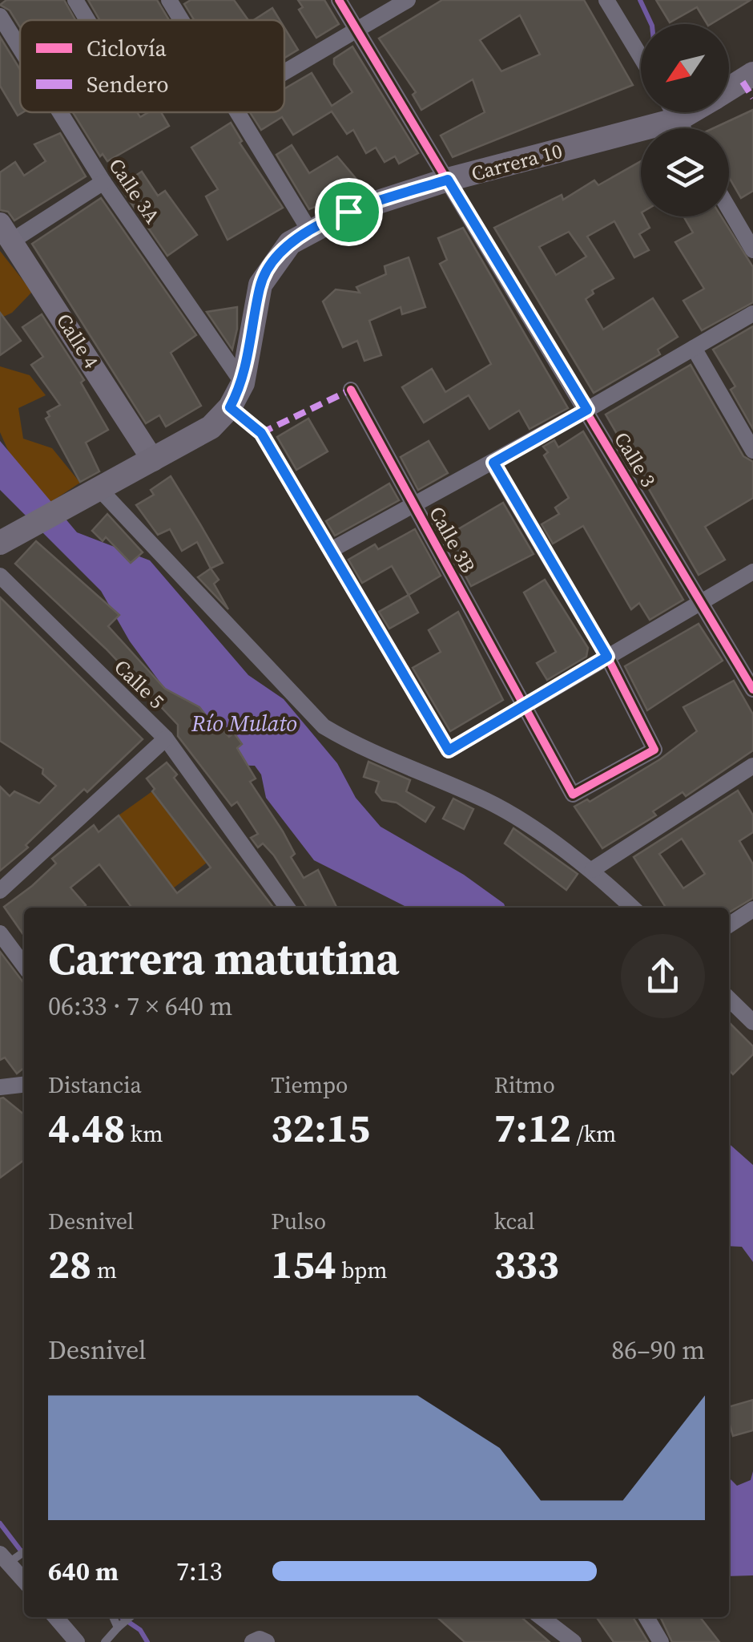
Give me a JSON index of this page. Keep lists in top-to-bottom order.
{
  "streets": {
    "main road": ["Carrera 10", "Calle 4"],
    "street": [
      "Calle 3A",
      "Calle 3",
      "Calle 3B",
      "Calle 5"
    ]
  },
  "crossings": [
    ["Carrera 10", "Calle 3A"],
    ["Carrera 10", "Calle 4"],
    ["Carrera 10", "Calle 3"]
  ],
  "water": ["Río Mulato"],
  "legend": ["Ciclovía", "Sendero"],
  "north": "bottom left",
  "page": {
    "heading": ["Carrera matutina", "06:33 · 7 × 640 m"],
    "stats": [
      ["Distancia", "4.48 km"],
      ["Tiempo", "32:15"],
      ["Ritmo", "7:12 /km"],
      ["Desnivel", "28 m"],
      ["Pulso", "154 bpm"],
      ["kcal", "333"]
    ],
    "chart": ["Desnivel", "86–90 m"],
    "list": [
      {
        "name": "640 m",
        "note": "7:13"
      }
    ]
  }
}
